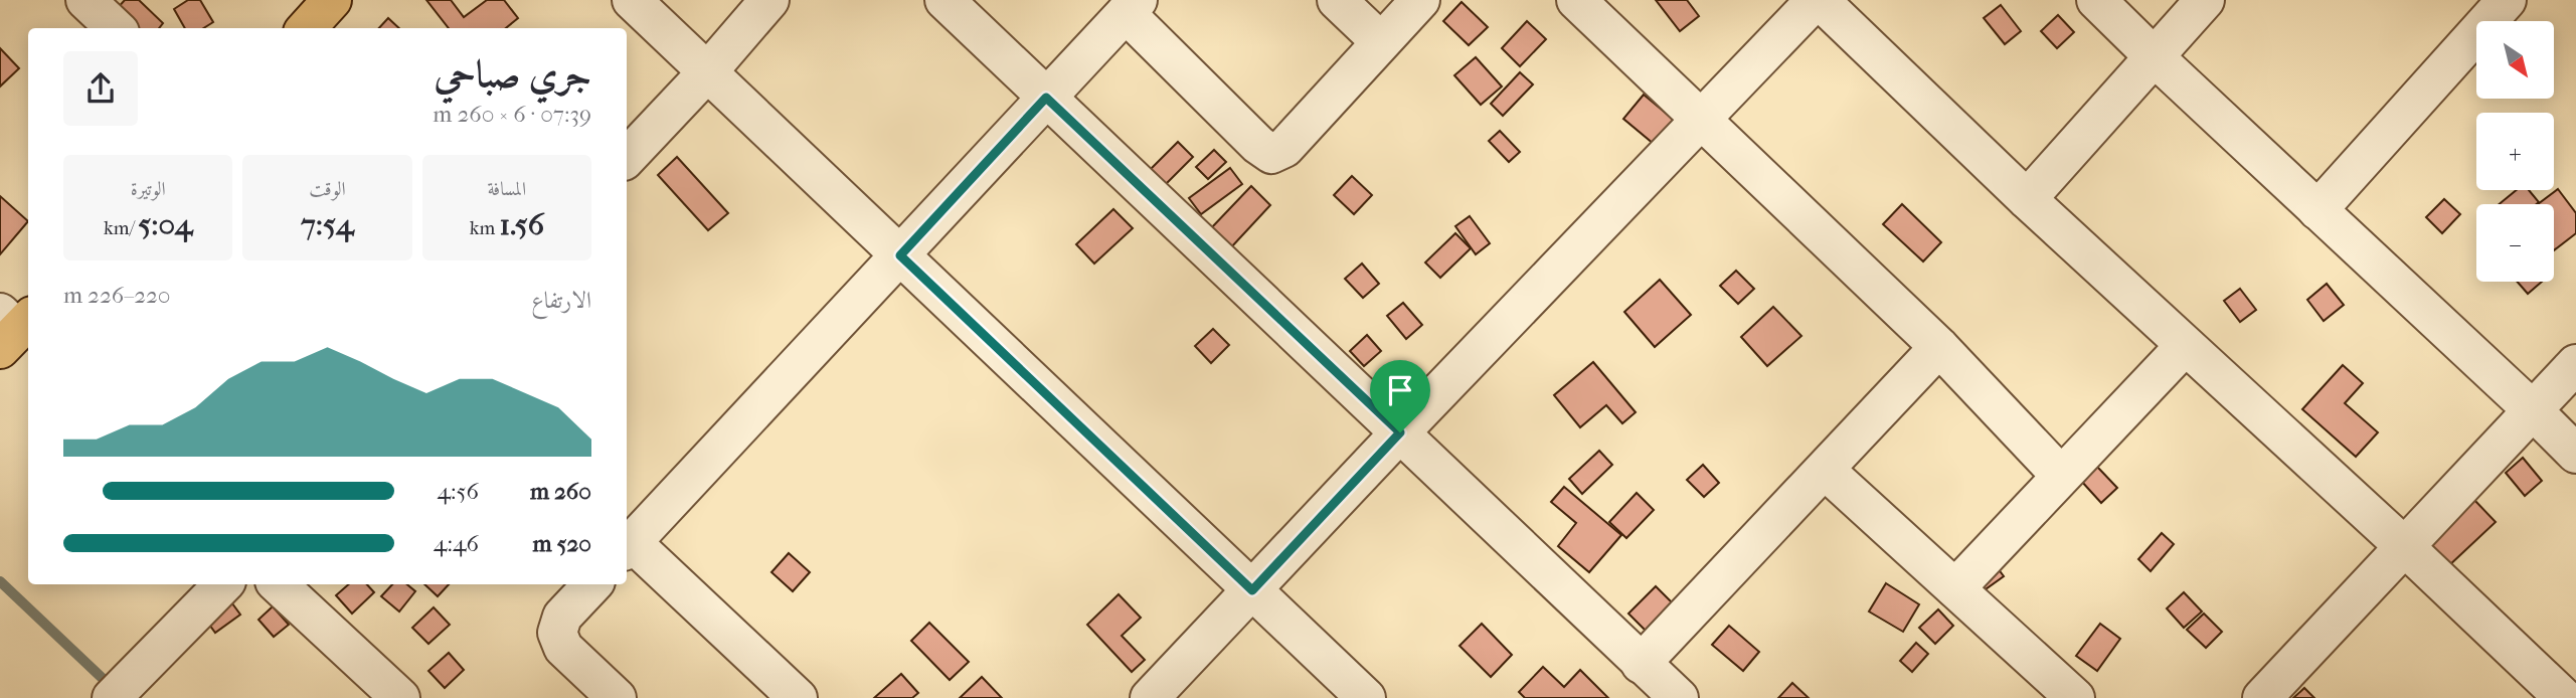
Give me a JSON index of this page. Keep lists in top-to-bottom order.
{
  "north": "bottom right",
  "page": {
    "map_buttons": ["+", "−"],
    "heading": ["جري صباحي", "07:39 · 6 × 260 m"],
    "stats": [
      ["المسافة", "1.56 km"],
      ["الوقت", "7:54"],
      ["الوتيرة", "5:04 /km"]
    ],
    "chart": ["الارتفاع", "220–226 m"],
    "list": [
      {
        "name": "260 m",
        "note": "4:56"
      },
      {
        "name": "520 m",
        "note": "4:46"
      }
    ]
  }
}
